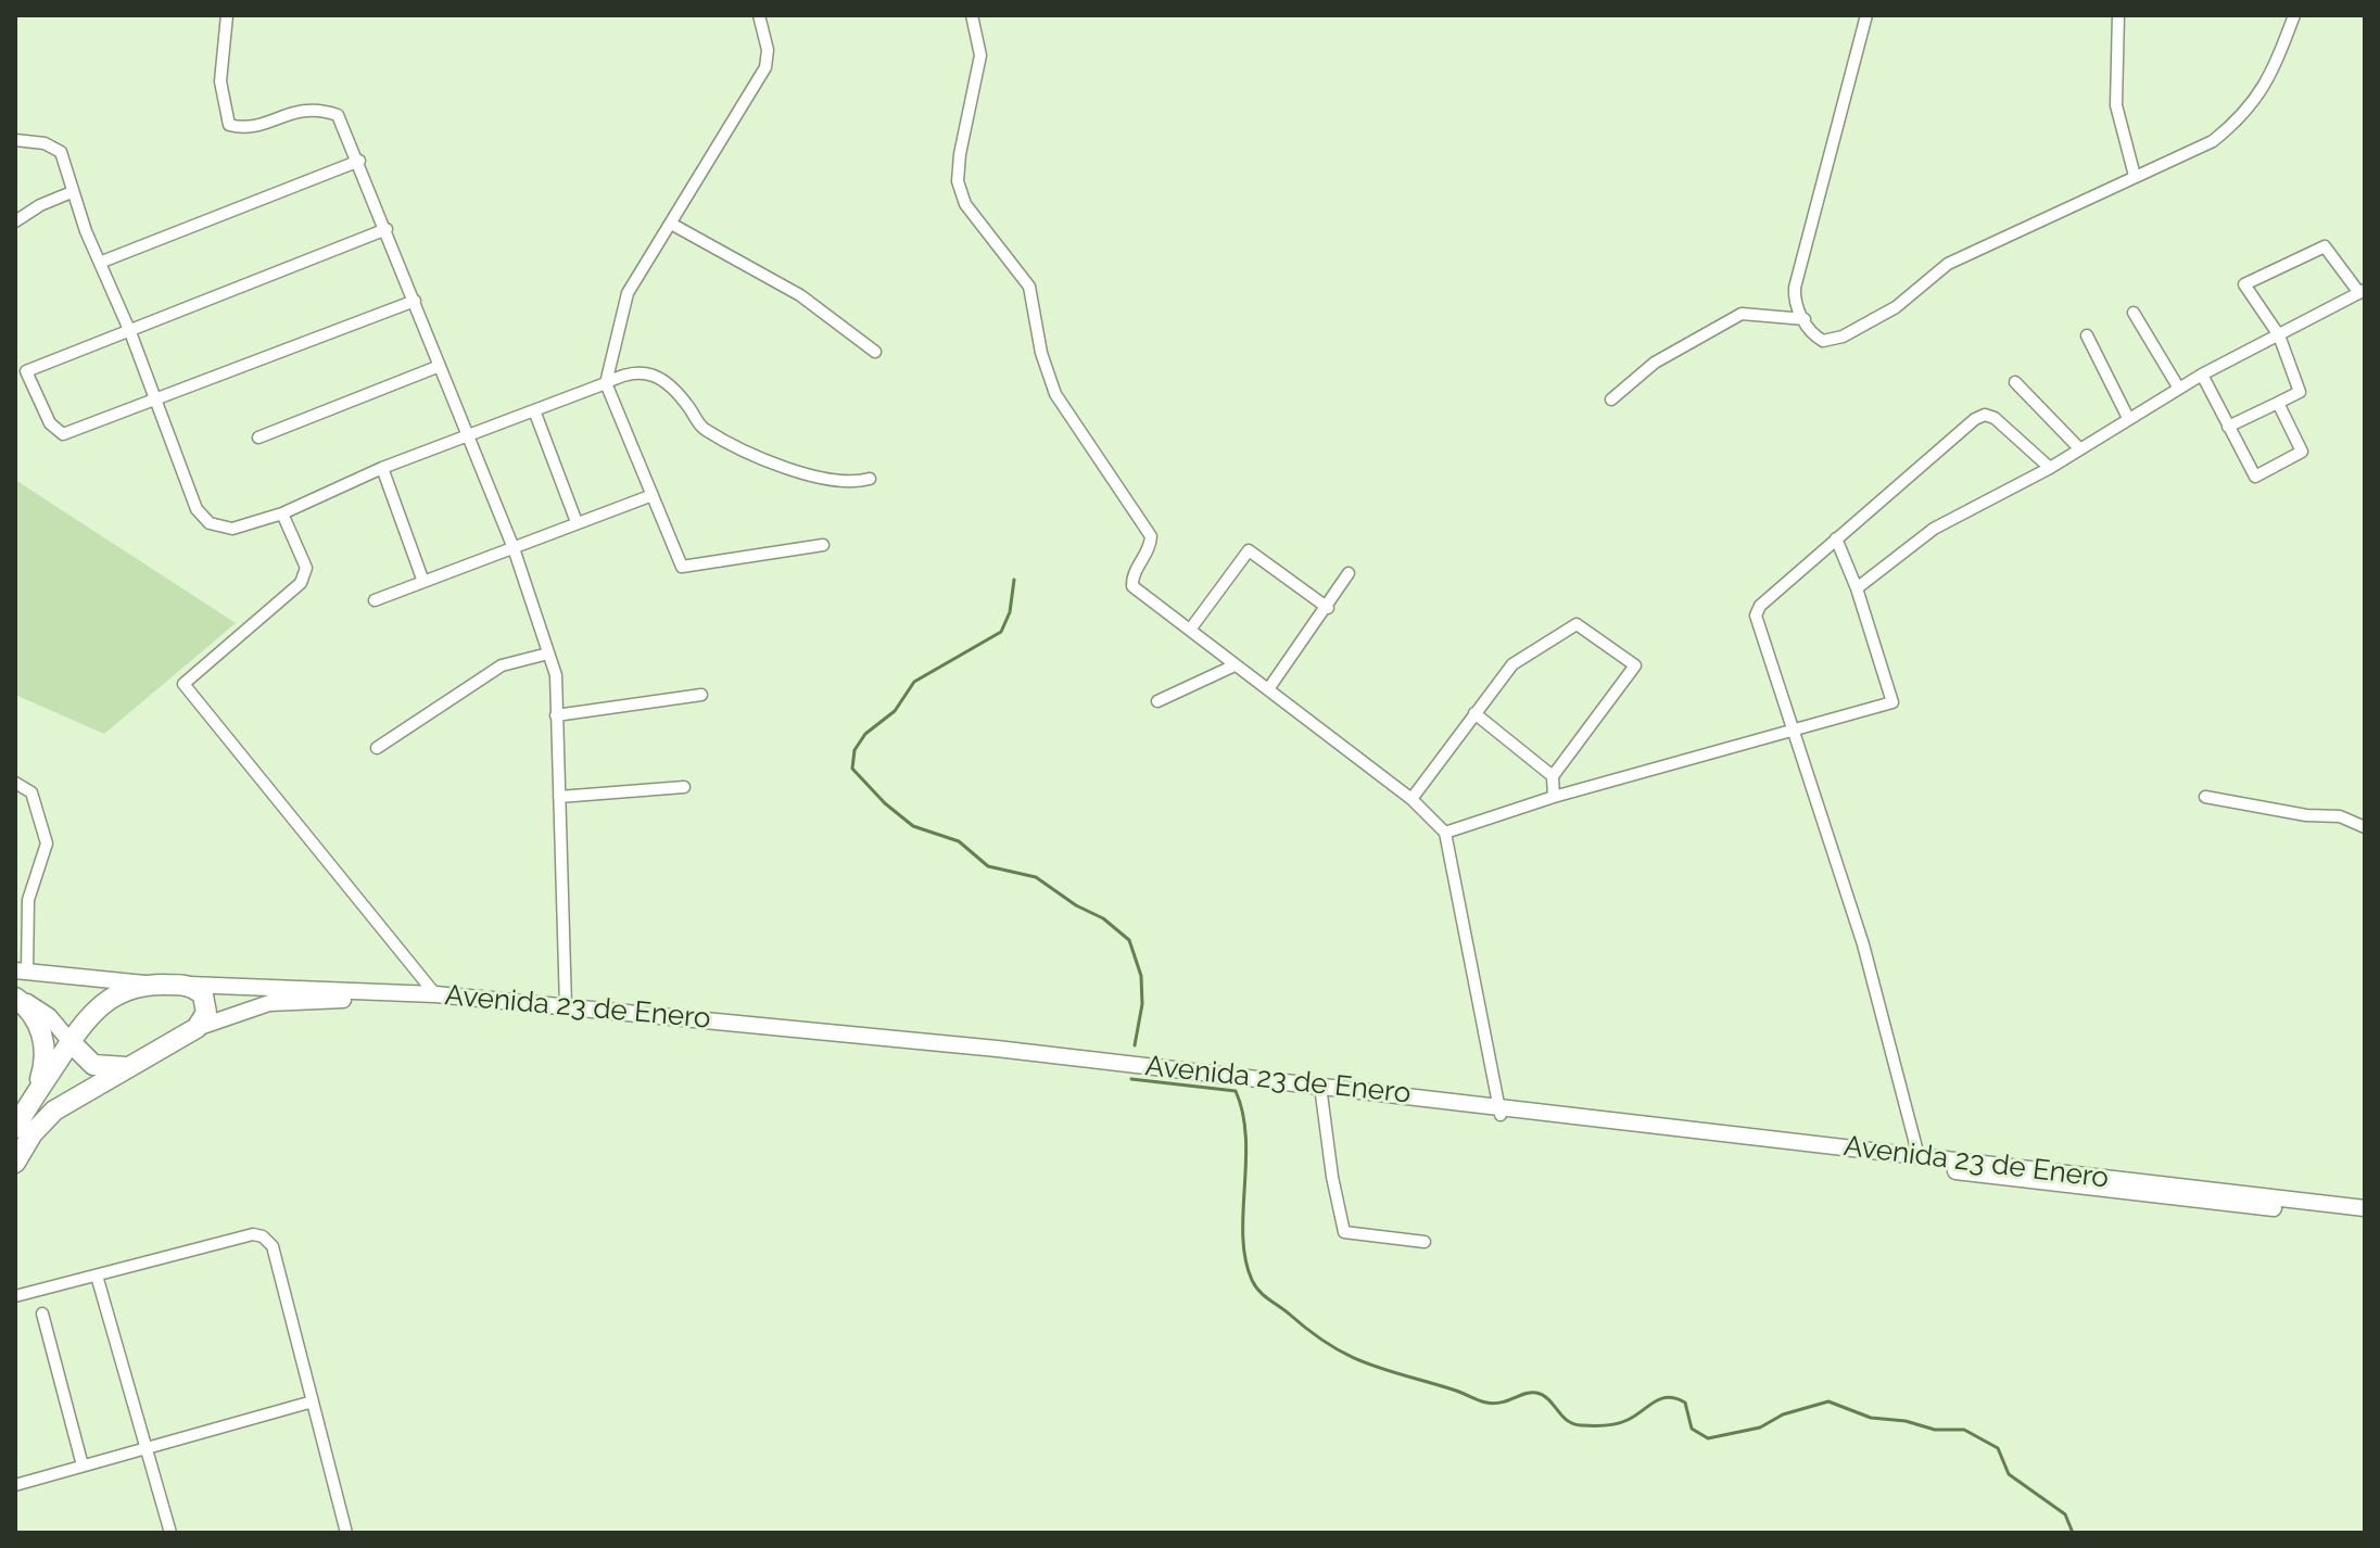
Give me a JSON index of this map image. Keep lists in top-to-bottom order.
{
  "streets": {
    "main road": ["Avenida 23 de Enero"]
  }
}
